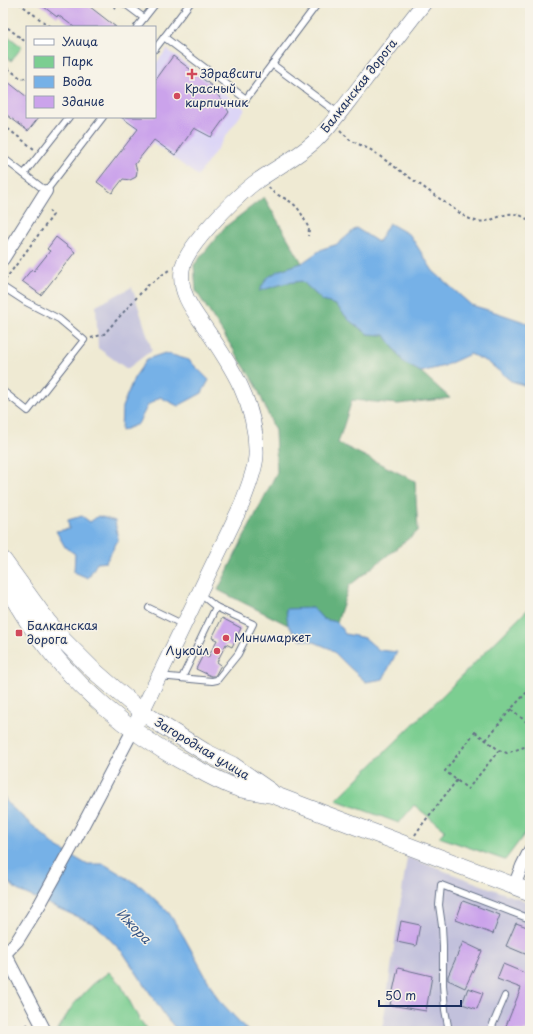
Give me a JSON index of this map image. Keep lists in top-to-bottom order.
{
  "streets": {
    "main road": ["Загородная улица"],
    "street": ["Балканская дорога"]
  },
  "crossings": [
    ["Балканская дорога", "Загородная улица"]
  ],
  "water": ["Ижора"],
  "places": {
    "health": ["Здравсити"],
    "other": ["Красный кирпичник", "Минимаркет", "Лукойл"],
    "transit": ["Балканская дорога"]
  },
  "legend": [
    "Улица",
    "Парк",
    "Вода",
    "Здание"
  ],
  "scale_bar": "50 m"
}
